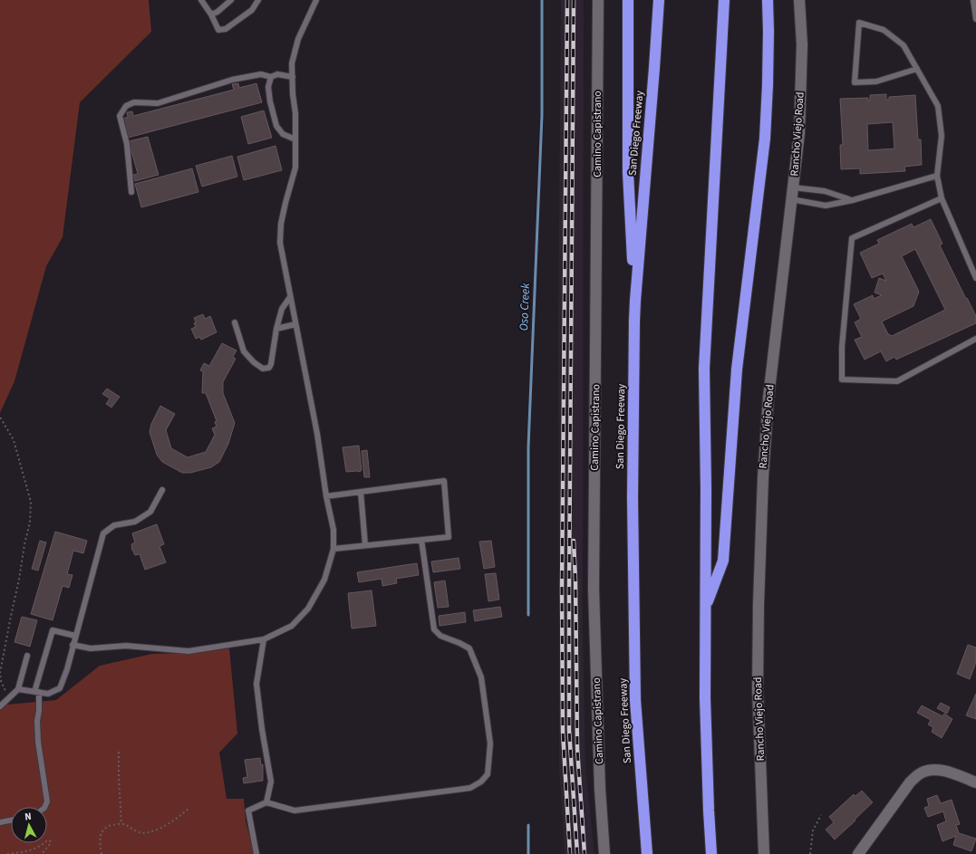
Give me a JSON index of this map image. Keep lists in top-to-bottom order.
{
  "streets": {
    "highway": ["San Diego Freeway"],
    "street": ["Camino Capistrano", "Rancho Viejo Road"]
  },
  "water": ["Oso Creek"],
  "north": "top"
}
